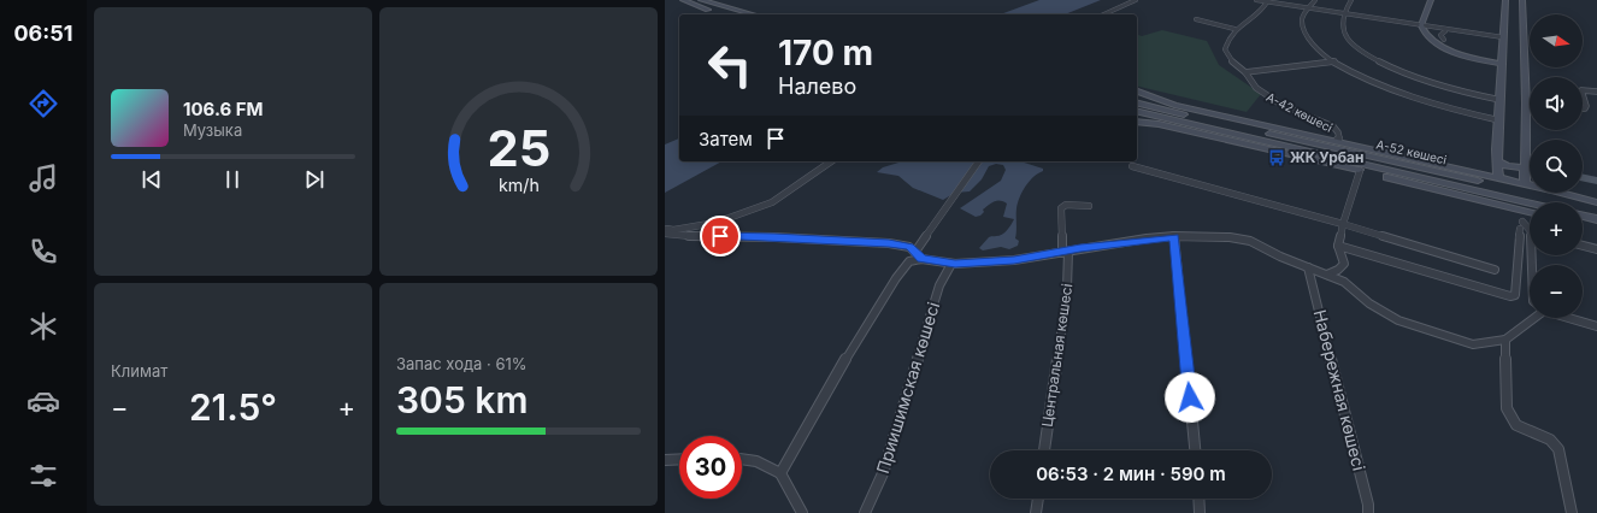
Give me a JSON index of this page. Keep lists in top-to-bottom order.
{
  "streets": {
    "street": [
      "А-42 көшесі",
      "А-52 көшесі",
      "Центральная көшесі",
      "Приишимская көшесі",
      "Набережная көшесі"
    ]
  },
  "places": {
    "bus stop": ["ЖК Урбан"]
  },
  "north": "right",
  "page": {
    "tabs": "06:51",
    "map_buttons": ["+", "−"],
    "turn": ["170 m", "Налево"],
    "song": ["106.6 FM", "Музыка"],
    "then": "Затем",
    "tile": [
      "Климат",
      ["Запас хода · 61%", "305 km"]
    ],
    "heat": ["−", "21.5°", "+"],
    "limit": "30",
    "trip": "06:53 · 2 мин · 590 m",
    "gauge": ["25", "km/h"]
  }
}
